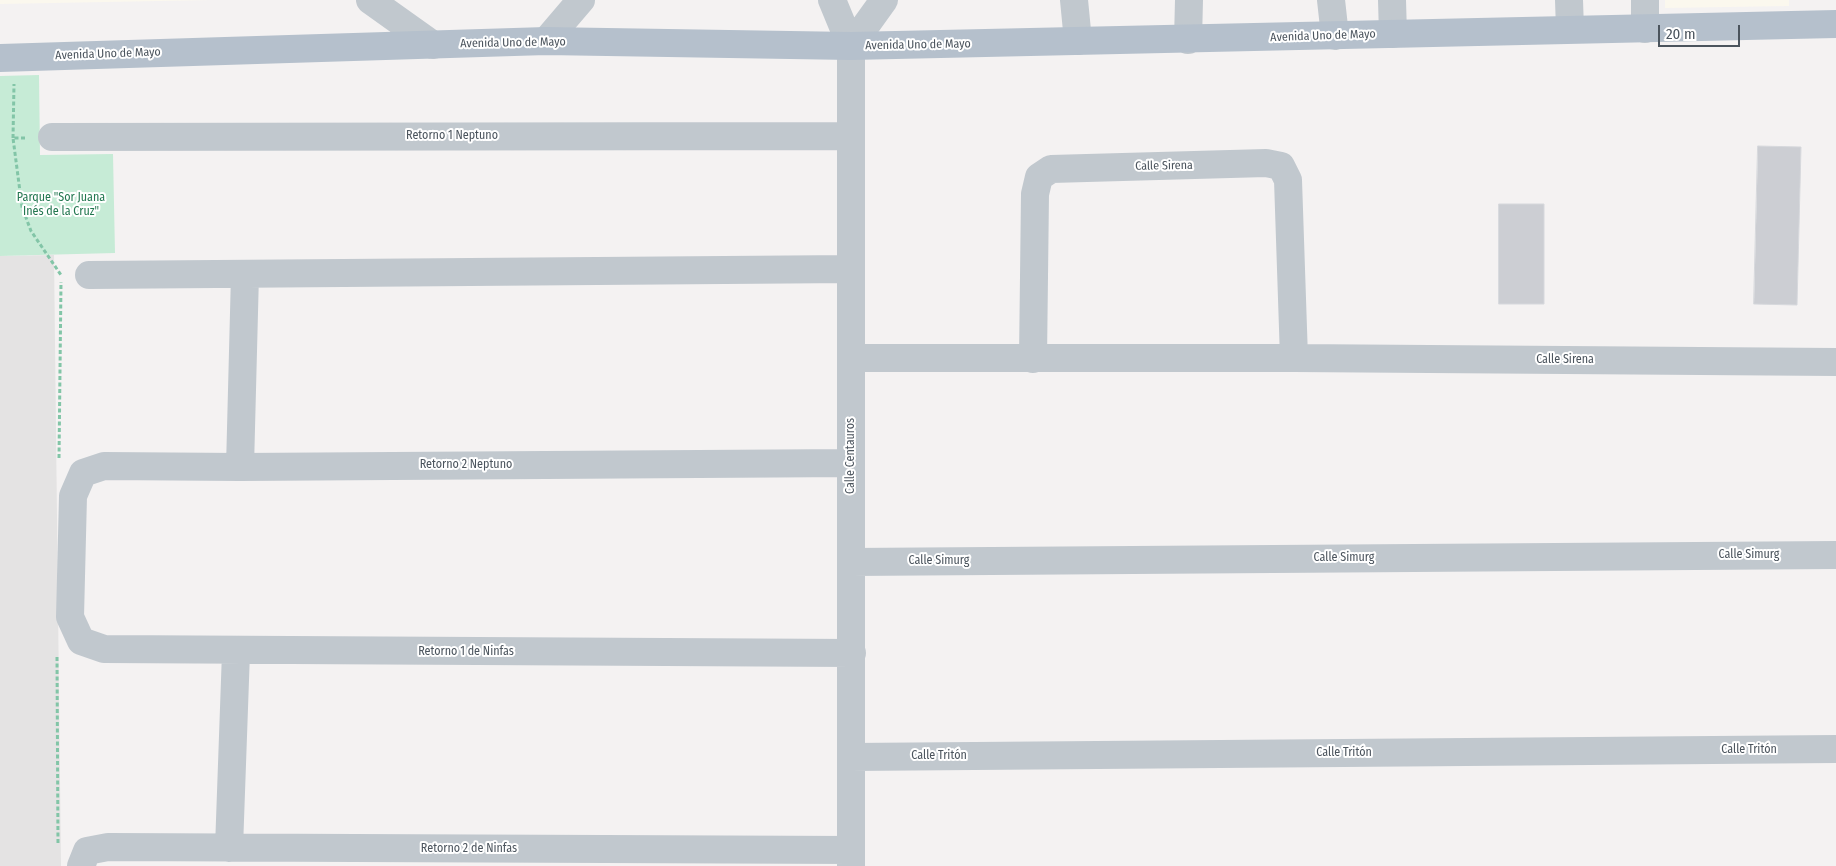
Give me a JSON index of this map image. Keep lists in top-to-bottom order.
{
  "streets": {
    "main road": ["Avenida Uno de Mayo"],
    "street": [
      "Retorno 1 Neptuno",
      "Calle Sirena",
      "Calle Centauros",
      "Retorno 2 Neptuno",
      "Calle Simurg",
      "Retorno 1 de Ninfas",
      "Calle Tritón",
      "Retorno 2 de Ninfas"
    ]
  },
  "crossings": [
    ["Avenida Uno de Mayo", "Calle Centauros"],
    ["Retorno 1 Neptuno", "Calle Centauros"],
    ["Calle Sirena", "Calle Centauros"],
    ["Calle Centauros", "Retorno 2 Neptuno"],
    ["Calle Centauros", "Calle Simurg"],
    ["Calle Centauros", "Retorno 1 de Ninfas"],
    ["Calle Centauros", "Calle Tritón"],
    ["Calle Centauros", "Retorno 2 de Ninfas"],
    ["Retorno 2 Neptuno", "Retorno 1 de Ninfas"]
  ],
  "parks": ["Parque \"Sor Juana Inés de la Cruz\""],
  "scale_bar": "20 m"
}
